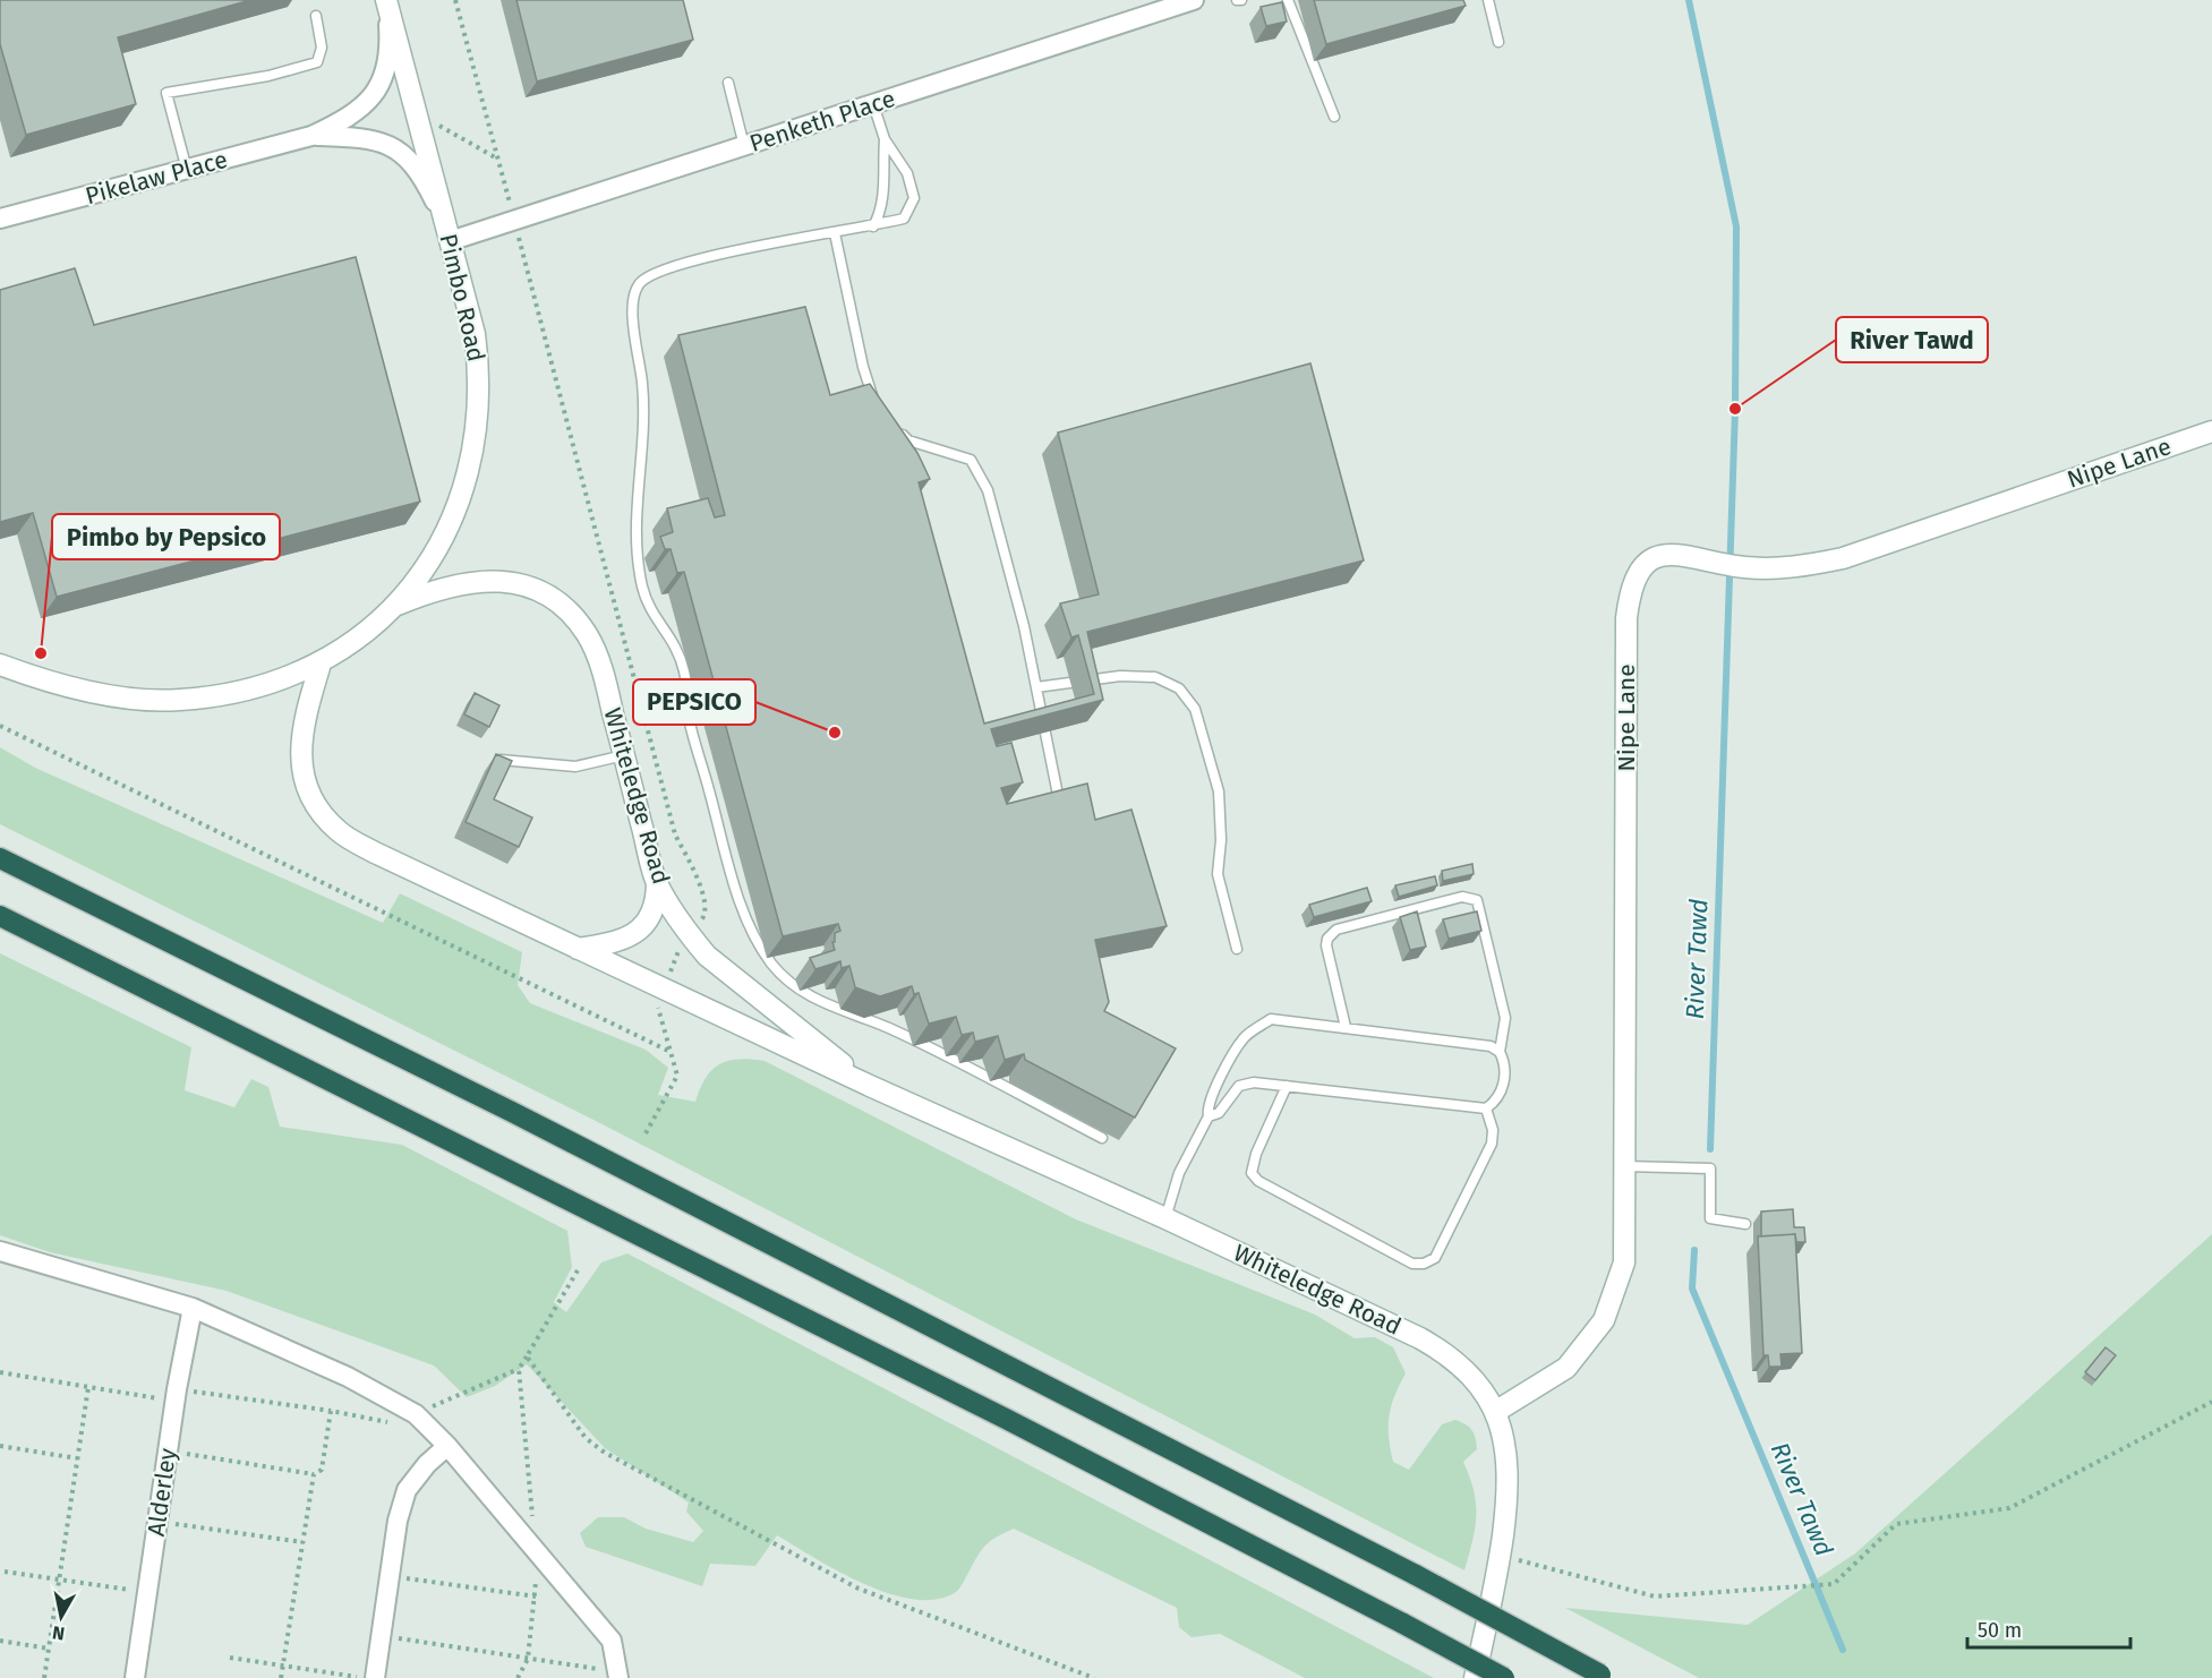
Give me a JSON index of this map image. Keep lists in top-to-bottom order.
{
  "streets": {
    "street": [
      "Penketh Place",
      "Pikelaw Place",
      "Pimbo Road",
      "Nipe Lane",
      "Whiteledge Road",
      "Alderley"
    ]
  },
  "crossings": [
    ["Penketh Place", "Pimbo Road"],
    ["Pikelaw Place", "Pimbo Road"],
    ["Pimbo Road", "Whiteledge Road"],
    ["Nipe Lane", "Whiteledge Road"]
  ],
  "water": ["River Tawd"],
  "places": ["River Tawd", "Pimbo by Pepsico", "PEPSICO"],
  "scale_bar": "50 m",
  "north": "bottom"
}
